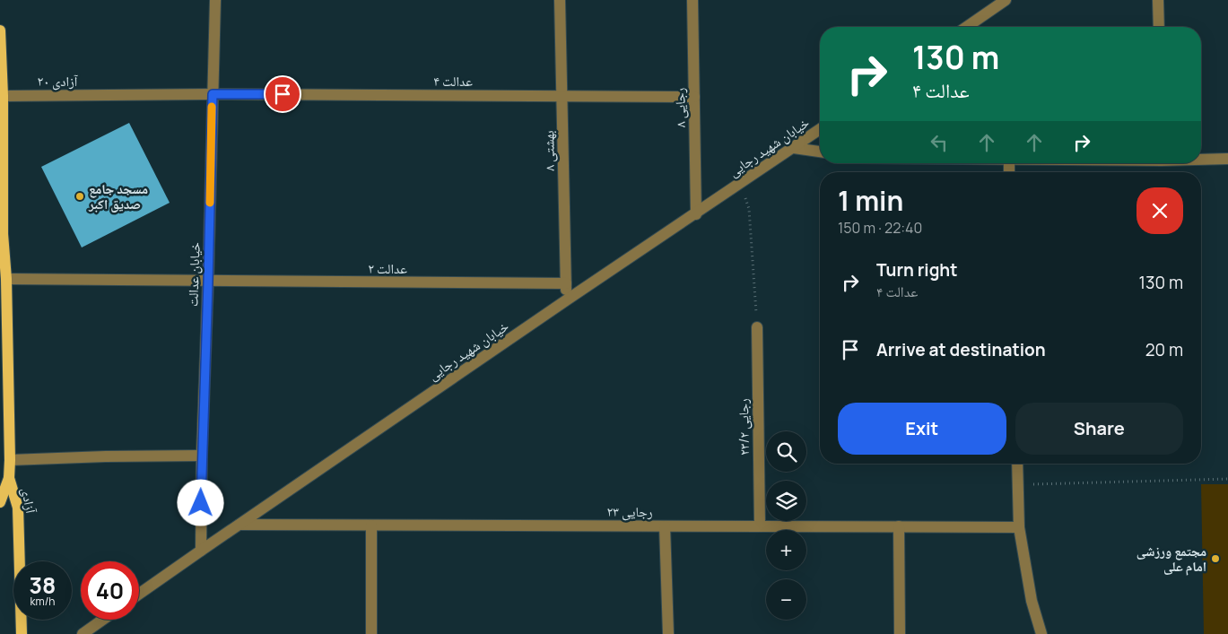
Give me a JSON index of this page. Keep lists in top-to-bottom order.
{
  "streets": {
    "main road": ["آزادی"],
    "street": [
      "آزادی ۲۰",
      "عدالت ۴",
      "رجایی ۸",
      "خیابان شهید رجایی",
      "بهشتی ۸",
      "عدالت ۲",
      "خیابان عدالت",
      "رجایی ۲۳/۲",
      "رجایی ۲۳"
    ]
  },
  "crossings": [
    ["آزادی ۲۰", "عدالت ۴"],
    ["عدالت ۴", "رجایی ۸"],
    ["عدالت ۴", "بهشتی ۸"],
    ["عدالت ۴", "خیابان عدالت"],
    ["رجایی ۸", "خیابان شهید رجایی"],
    ["خیابان شهید رجایی", "بهشتی ۸"],
    ["خیابان شهید رجایی", "خیابان عدالت"],
    ["خیابان شهید رجایی", "رجایی ۲۳"],
    ["بهشتی ۸", "عدالت ۲"],
    ["عدالت ۲", "خیابان عدالت"],
    ["رجایی ۲۳/۲", "رجایی ۲۳"]
  ],
  "places": ["مسجد جامع صدیق اکبر", "مجتمع ورزشی امام علی"],
  "page": {
    "turn": ["130 m", "عدالت ۴"],
    "heading": ["1 min", "150 m · 22:40"],
    "list": [
      {
        "name": "Turn right",
        "note": "عدالت ۴",
        "value": "130 m"
      },
      {
        "name": "Arrive at destination",
        "value": "20 m"
      }
    ],
    "buttons": ["Exit", "Share"],
    "map_buttons": ["+", "−"],
    "speed": "38 km/h",
    "limit": "40"
  }
}
